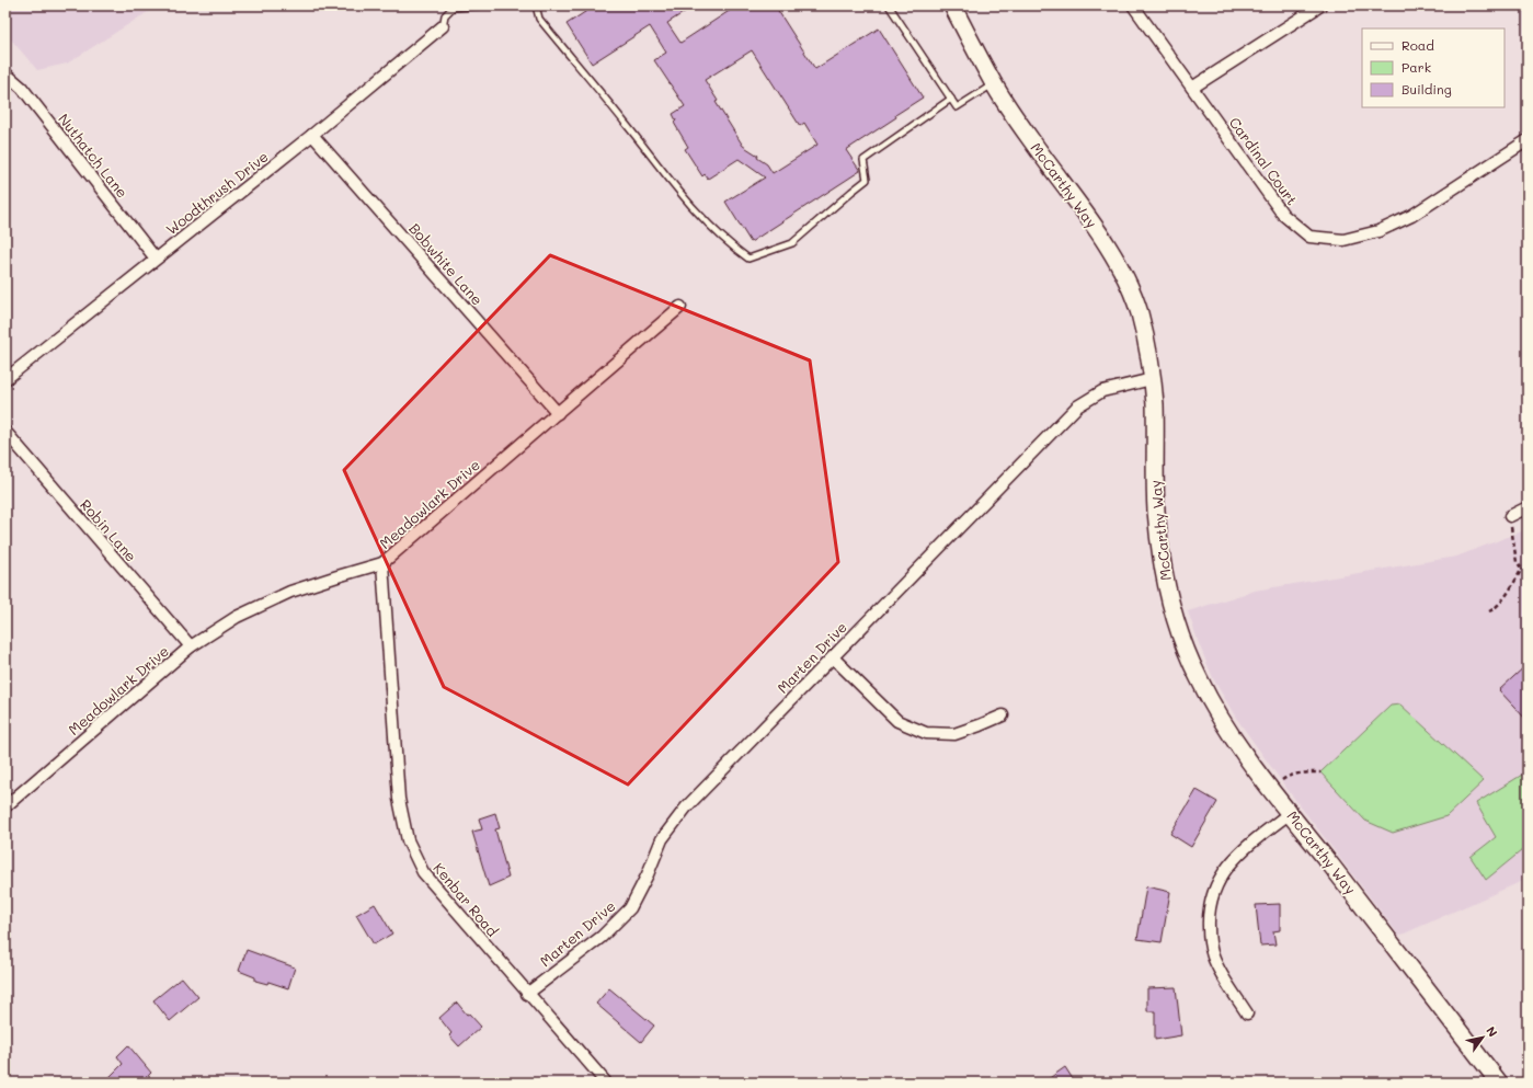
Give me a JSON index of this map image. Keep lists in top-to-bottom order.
{
  "streets": {
    "street": [
      "Nuthatch Lane",
      "Cardinal Court",
      "McCarthy Way",
      "Woodthrush Drive",
      "Bobwhite Lane",
      "Meadowlark Drive",
      "Robin Lane",
      "Marten Drive",
      "Kenbar Road"
    ]
  },
  "crossings": [
    ["Nuthatch Lane", "Woodthrush Drive"],
    ["McCarthy Way", "Marten Drive"],
    ["Woodthrush Drive", "Bobwhite Lane"],
    ["Bobwhite Lane", "Meadowlark Drive"],
    ["Meadowlark Drive", "Robin Lane"],
    ["Meadowlark Drive", "Kenbar Road"],
    ["Marten Drive", "Kenbar Road"]
  ],
  "legend": ["Road", "Park", "Building"],
  "north": "top right"
}
